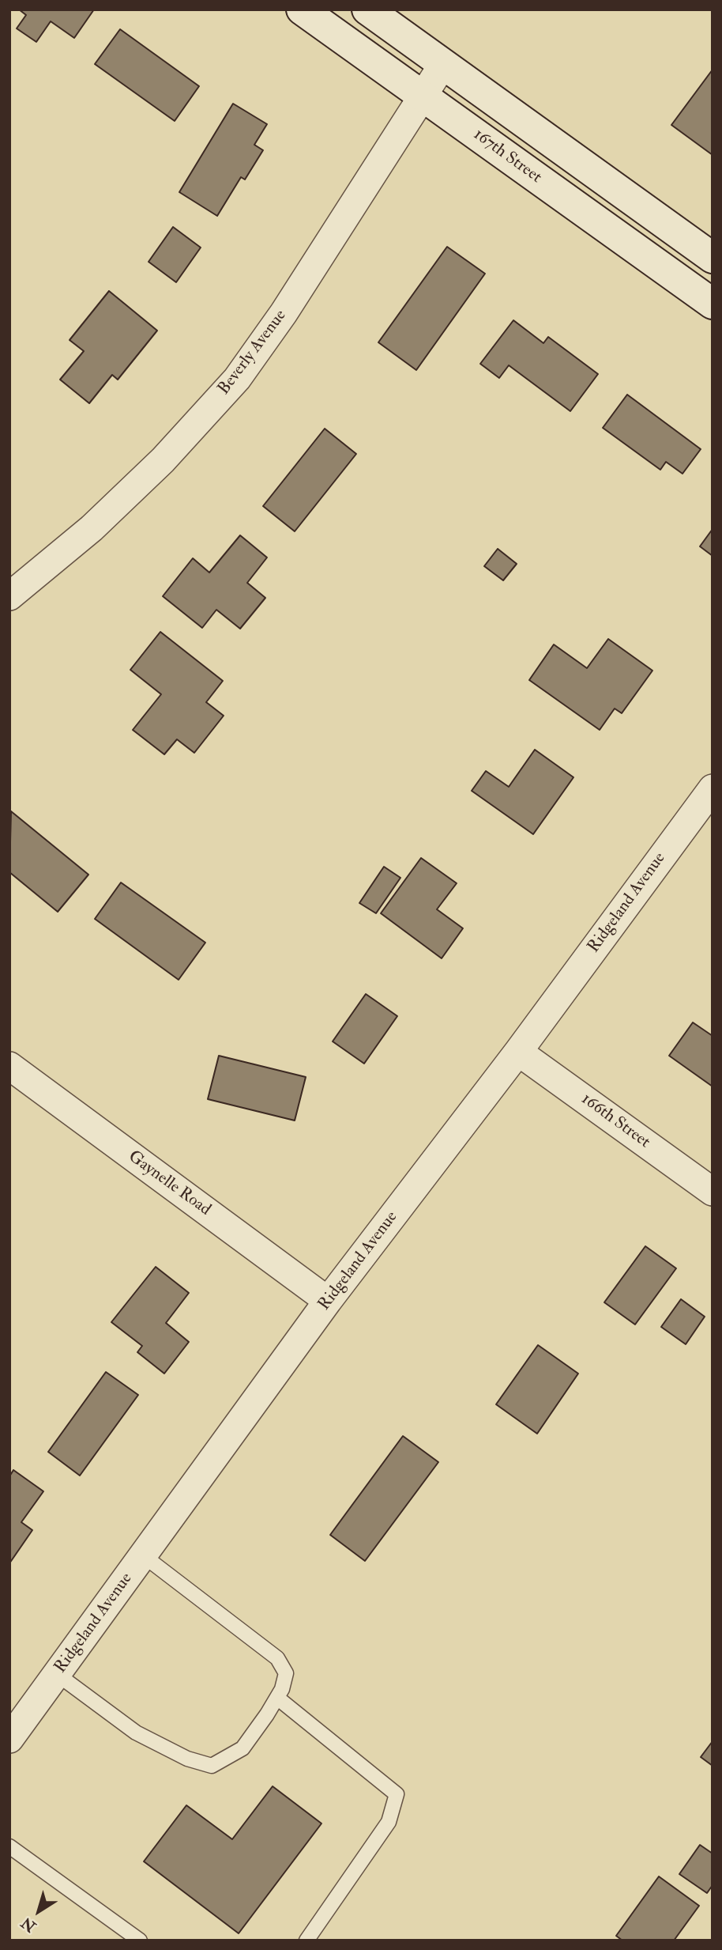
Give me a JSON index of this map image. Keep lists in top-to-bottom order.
{
  "streets": {
    "main road": ["167th Street"],
    "street": [
      "Beverly Avenue",
      "Ridgeland Avenue",
      "166th Street",
      "Gaynelle Road"
    ]
  },
  "crossings": [
    ["167th Street", "Beverly Avenue"],
    ["Ridgeland Avenue", "166th Street"],
    ["Ridgeland Avenue", "Gaynelle Road"]
  ],
  "north": "bottom left"
}
